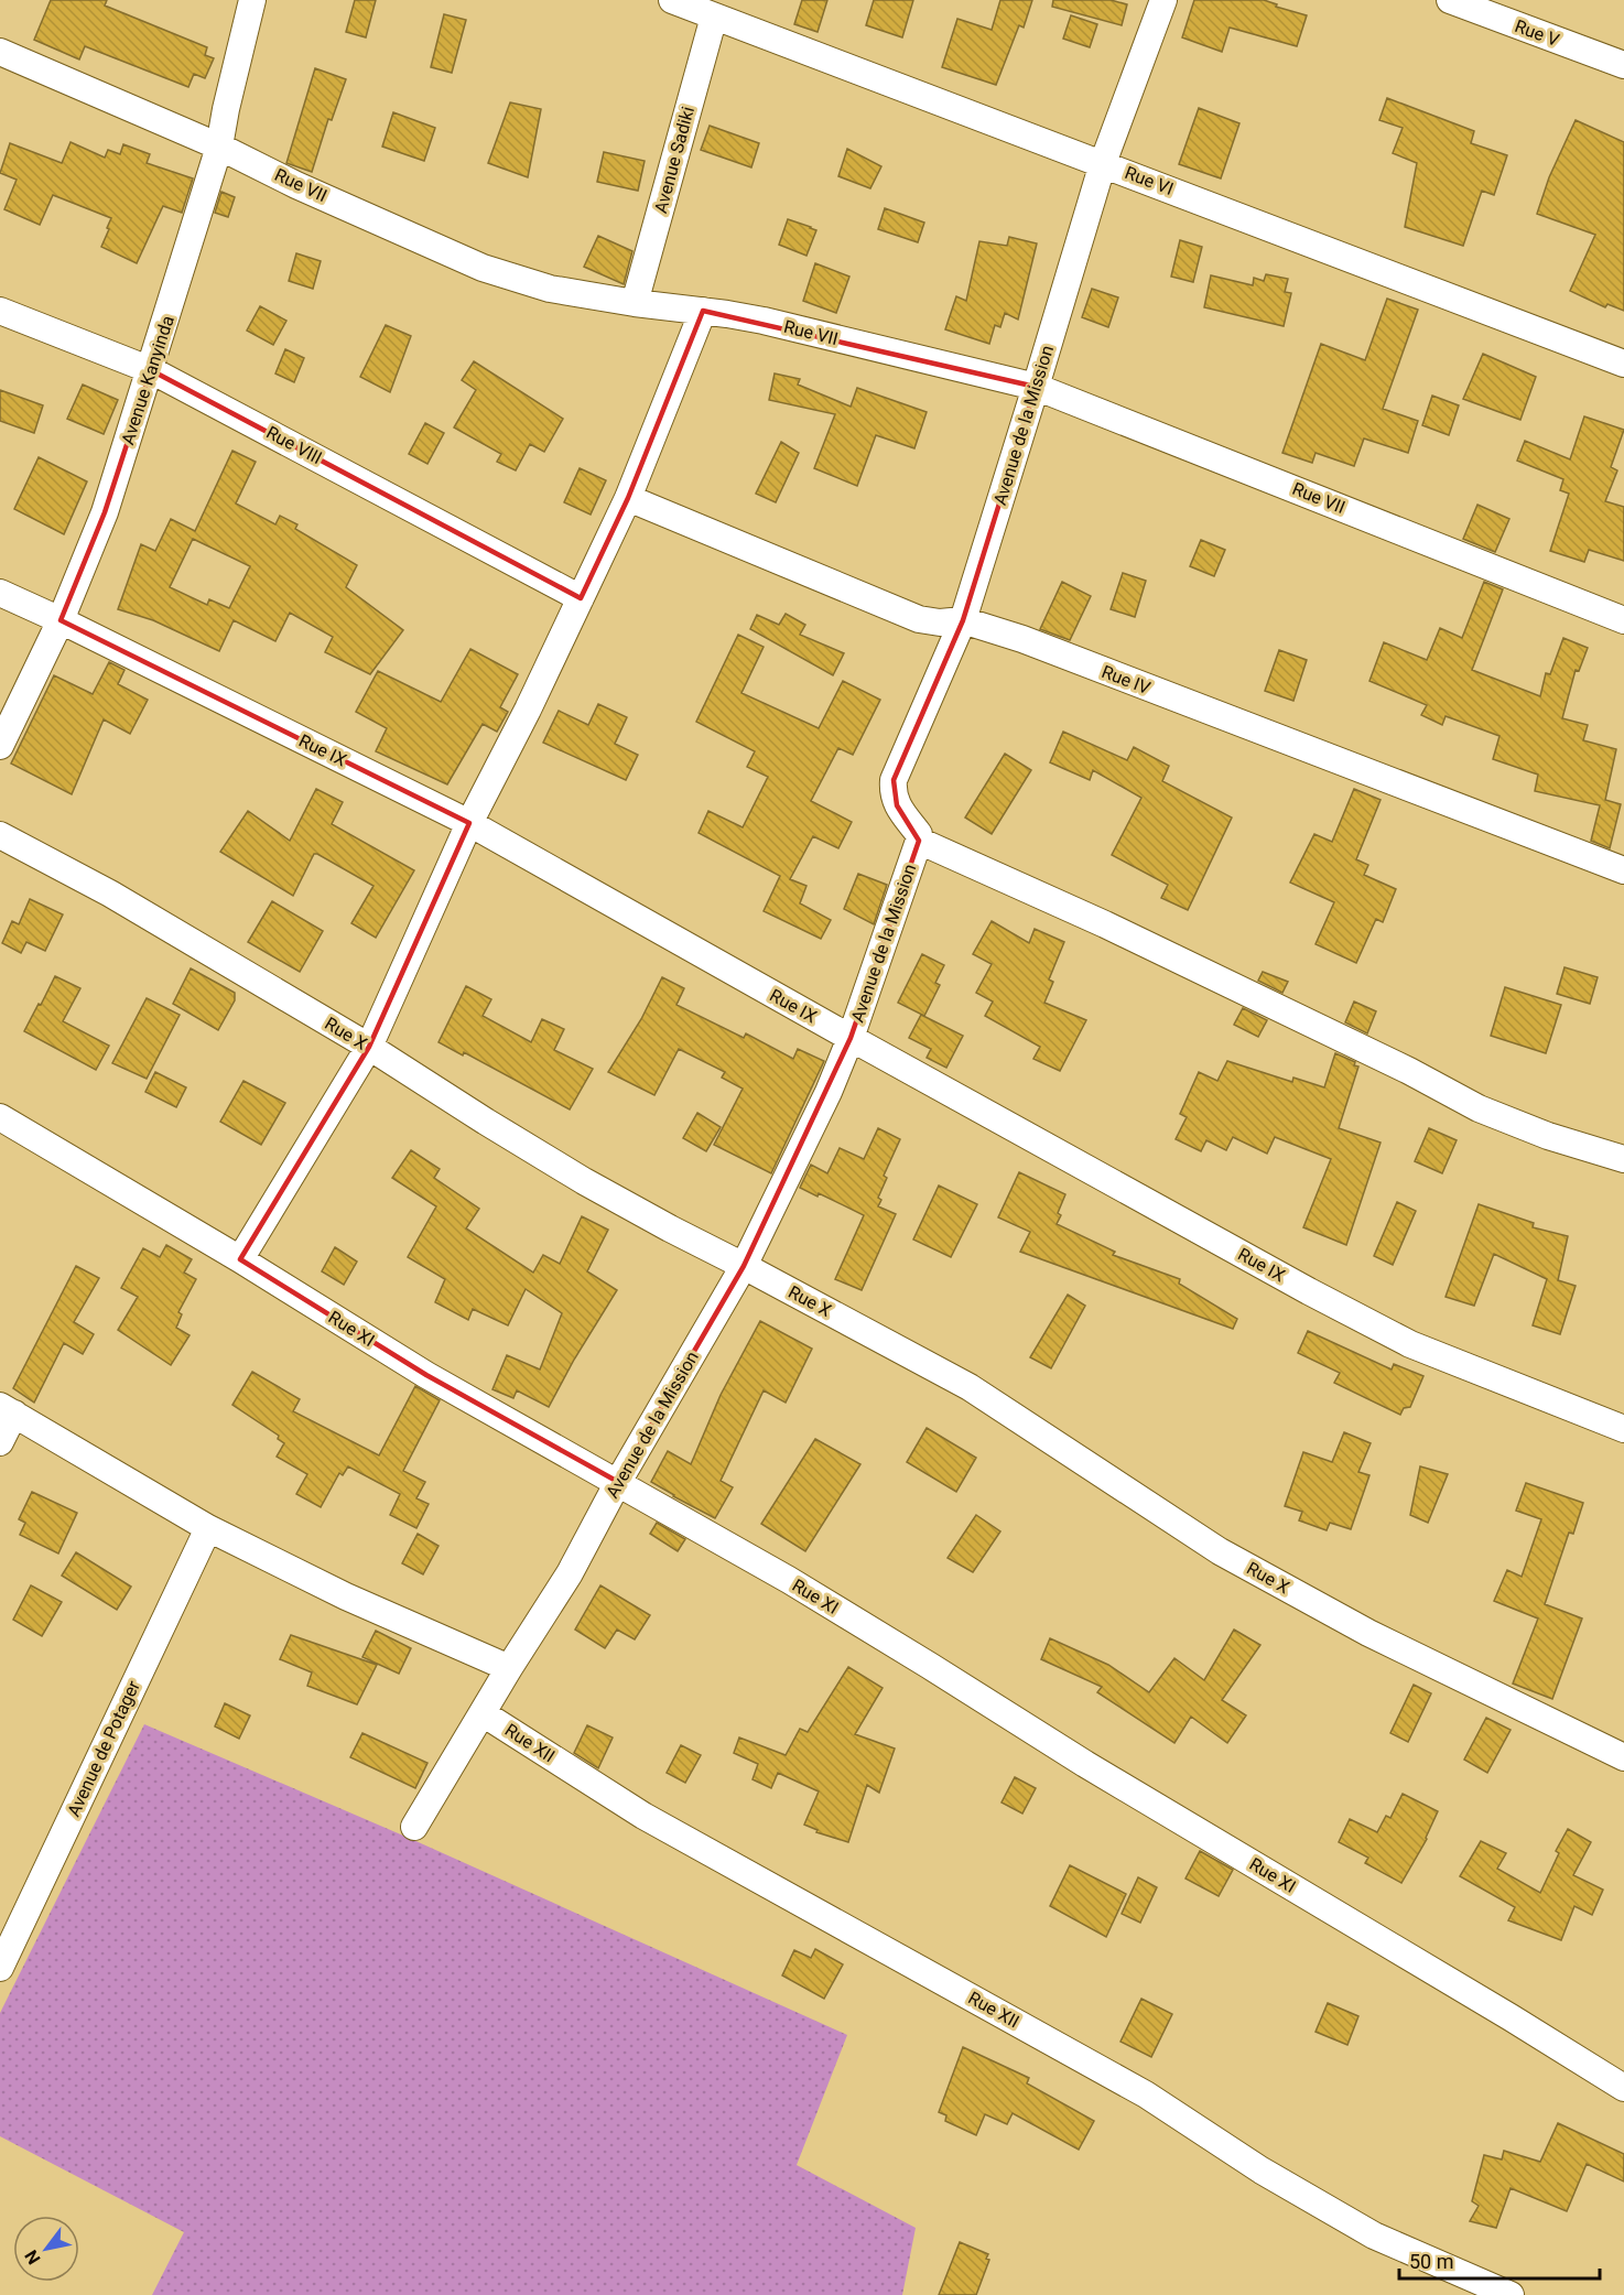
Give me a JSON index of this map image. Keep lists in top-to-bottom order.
{
  "streets": {
    "street": [
      "Rue V",
      "Avenue Sadiki",
      "Rue VI",
      "Rue VII",
      "Avenue Kanyinda",
      "Avenue de la Mission",
      "Rue VIII",
      "Rue IV",
      "Rue IX",
      "Rue X",
      "Rue XI",
      "Rue XII",
      "Avenue de Potager"
    ]
  },
  "crossings": [
    ["Avenue Sadiki", "Rue VI"],
    ["Avenue Sadiki", "Rue VII"],
    ["Rue VI", "Avenue de la Mission"],
    ["Rue VII", "Avenue Kanyinda"],
    ["Rue VII", "Avenue de la Mission"],
    ["Avenue Kanyinda", "Rue VIII"],
    ["Avenue Kanyinda", "Rue IX"],
    ["Avenue de la Mission", "Rue IV"],
    ["Avenue de la Mission", "Rue IX"],
    ["Avenue de la Mission", "Rue X"],
    ["Avenue de la Mission", "Rue XI"],
    ["Avenue de la Mission", "Rue XII"]
  ],
  "scale_bar": "50 m",
  "north": "bottom left"
}
